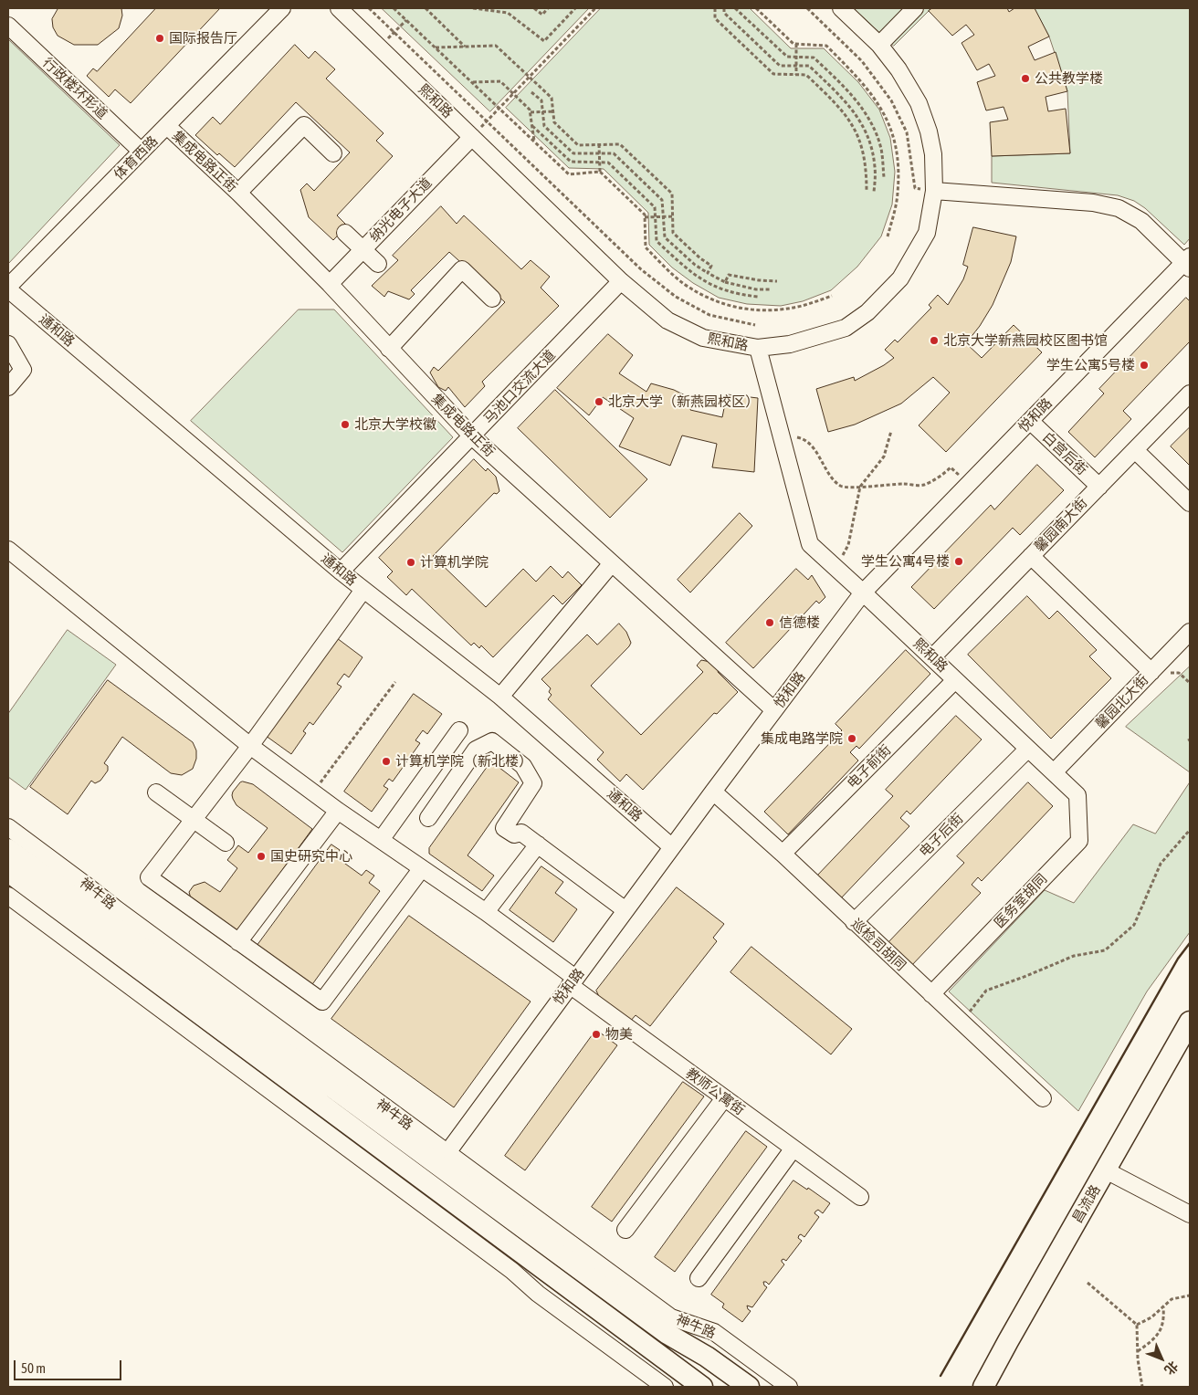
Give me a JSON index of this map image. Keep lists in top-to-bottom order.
{
  "streets": {
    "main road": ["神牛路", "昌流路"],
    "street": [
      "行政楼环形道",
      "熙和路",
      "体育西路",
      "集成电路正街",
      "纳光电子大道",
      "通和路",
      "马池口交流大道",
      "悦和路",
      "白宫后街",
      "馨园南大街",
      "馨园北大街",
      "电子前街",
      "电子后街",
      "医务室胡同",
      "巡检司胡同",
      "教师公寓街"
    ]
  },
  "crossings": [
    ["行政楼环形道", "体育西路"],
    ["熙和路", "纳光电子大道"],
    ["熙和路", "马池口交流大道"],
    ["熙和路", "悦和路"],
    ["熙和路", "馨园南大街"],
    ["熙和路", "馨园北大街"],
    ["熙和路", "电子前街"],
    ["熙和路", "电子后街"],
    ["熙和路", "医务室胡同"],
    ["体育西路", "集成电路正街"],
    ["体育西路", "通和路"],
    ["集成电路正街", "纳光电子大道"],
    ["集成电路正街", "马池口交流大道"],
    ["集成电路正街", "悦和路"],
    ["通和路", "马池口交流大道"],
    ["通和路", "悦和路"],
    ["悦和路", "白宫后街"],
    ["悦和路", "神牛路"],
    ["悦和路", "巡检司胡同"],
    ["悦和路", "教师公寓街"],
    ["白宫后街", "馨园南大街"],
    ["电子前街", "巡检司胡同"],
    ["电子后街", "巡检司胡同"],
    ["医务室胡同", "巡检司胡同"]
  ],
  "places": [
    "国际报告厅",
    "公共教学楼",
    "北京大学新燕园校区图书馆",
    "学生公寓5号楼",
    "北京大学（新燕园校区）",
    "北京大学校徽",
    "学生公寓4号楼",
    "计算机学院",
    "信德楼",
    "集成电路学院",
    "计算机学院（新北楼）",
    "国史研究中心",
    "物美"
  ],
  "scale_bar": "50 m",
  "north": "bottom right"
}
